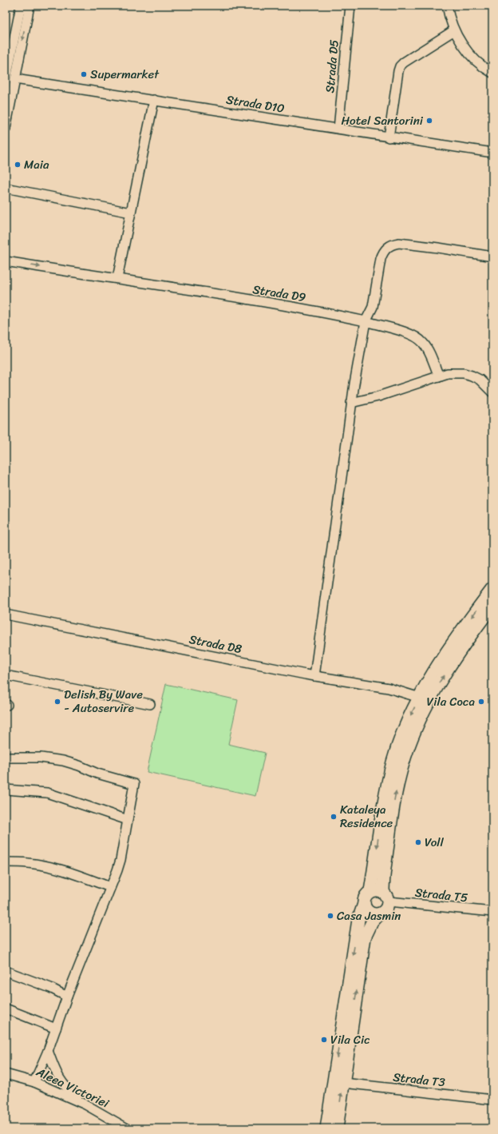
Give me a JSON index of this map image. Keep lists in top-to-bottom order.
{
  "streets": {
    "street": [
      "Strada D5",
      "Strada D10",
      "Strada D9",
      "Strada D8",
      "Strada T5",
      "Strada T3",
      "Aleea Victoriei"
    ]
  },
  "crossings": [
    ["Strada D5", "Strada D10"]
  ],
  "places": [
    "Supermarket",
    "Hotel Santorini",
    "Maia",
    "Delish By Wave - Autoservire",
    "Vila Coca",
    "Kataleya Residence",
    "Voll",
    "Casa Jasmin",
    "Vila Cic"
  ]
}
